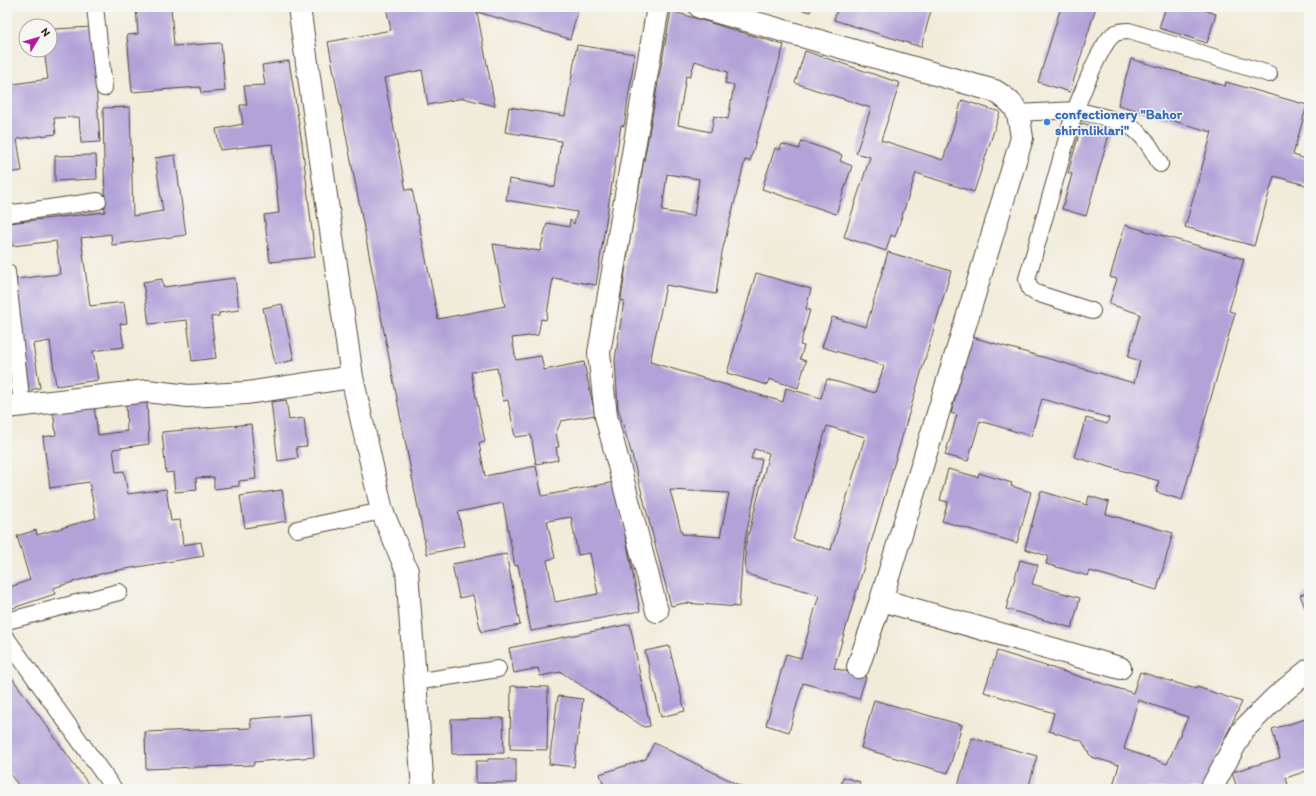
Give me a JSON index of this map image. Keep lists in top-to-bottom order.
{
  "places": ["confectionery \"Bahor shirinliklari\""],
  "north": "top right"
}
